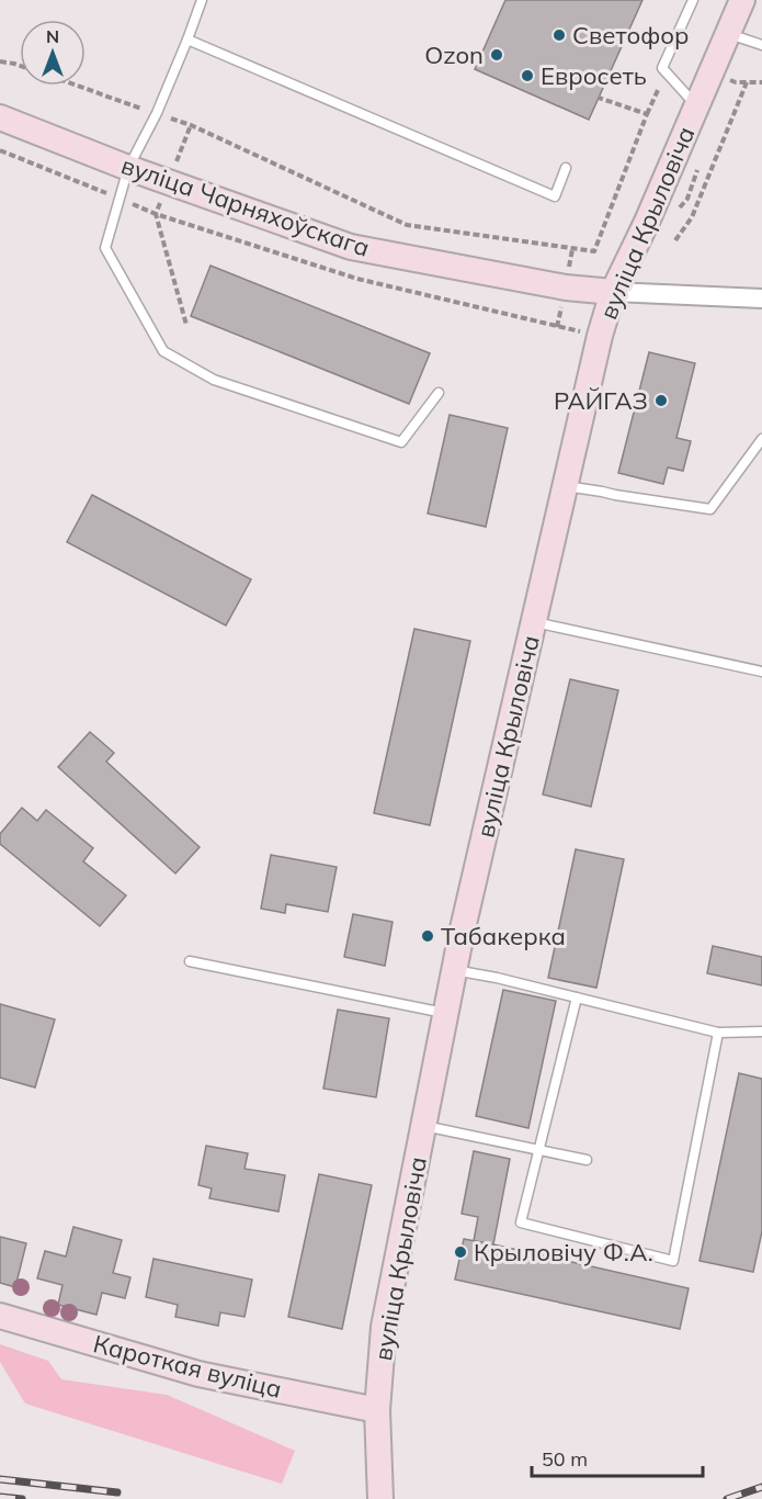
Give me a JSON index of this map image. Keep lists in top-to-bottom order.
{
  "streets": {
    "main road": ["вуліца Чарняхоўскага", "вуліца Крыловіча", "Кароткая вуліца"]
  },
  "crossings": [
    ["вуліца Чарняхоўскага", "вуліца Крыловіча"],
    ["вуліца Крыловіча", "Кароткая вуліца"]
  ],
  "places": [
    "Светофор",
    "Ozon",
    "Евросеть",
    "РАЙГАЗ",
    "Табакерка",
    "Крыловічу Ф.А."
  ],
  "scale_bar": "50 m",
  "north": "top"
}
